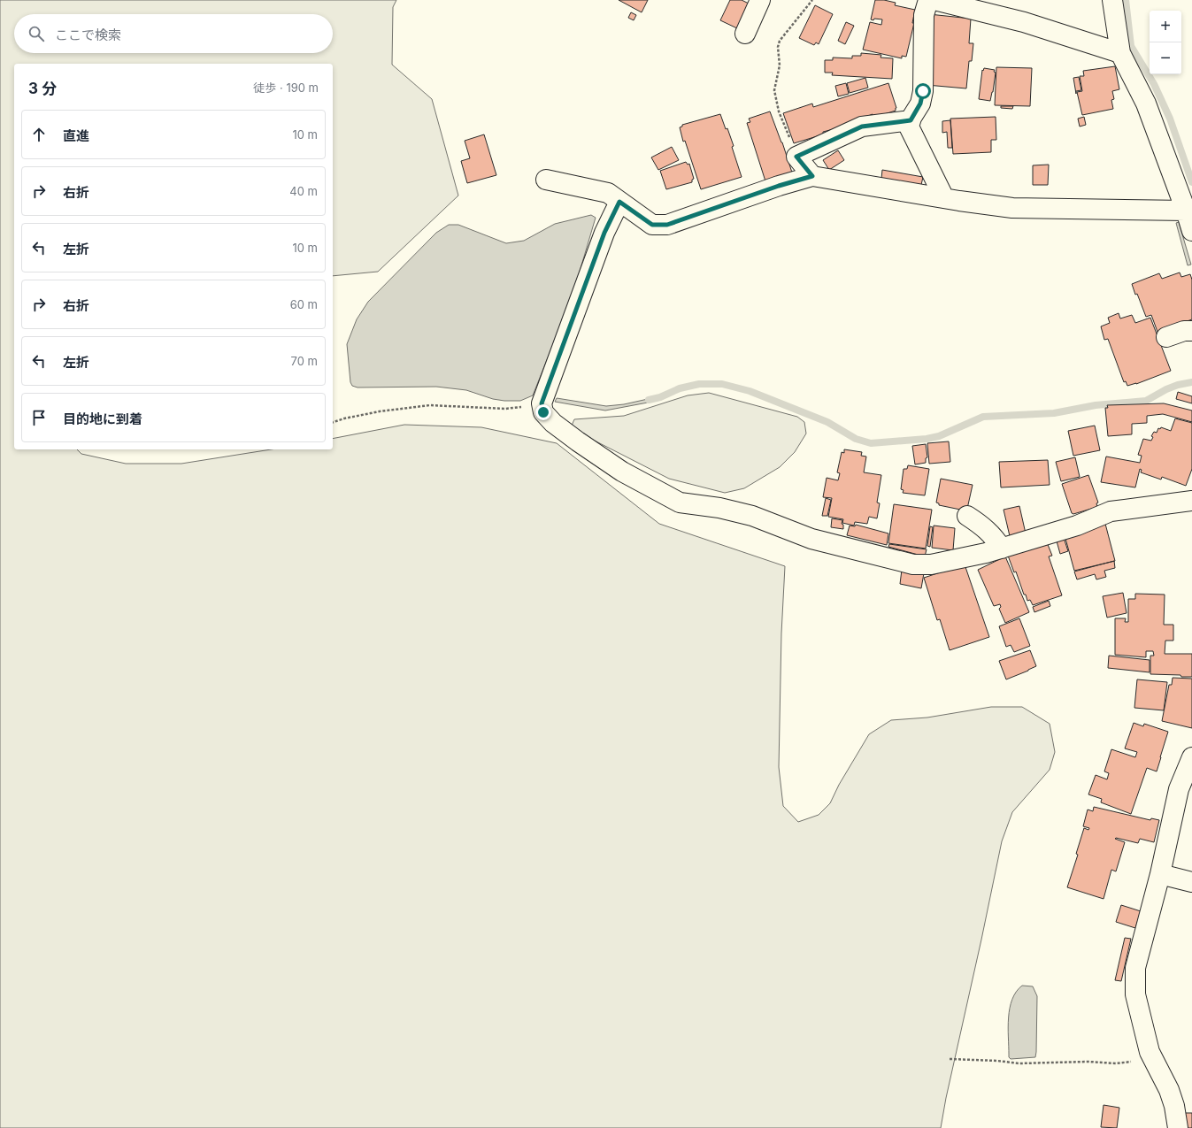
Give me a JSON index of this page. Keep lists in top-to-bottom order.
{
  "page": {
    "map_buttons": ["+", "−"],
    "search": "ここで検索",
    "heading": ["3 分", "徒歩 · 190 m"],
    "list": [
      ["直進", "10 m"],
      ["右折", "40 m"],
      ["左折", "10 m"],
      ["右折", "60 m"],
      ["左折", "70 m"],
      "目的地に到着"
    ]
  }
}
